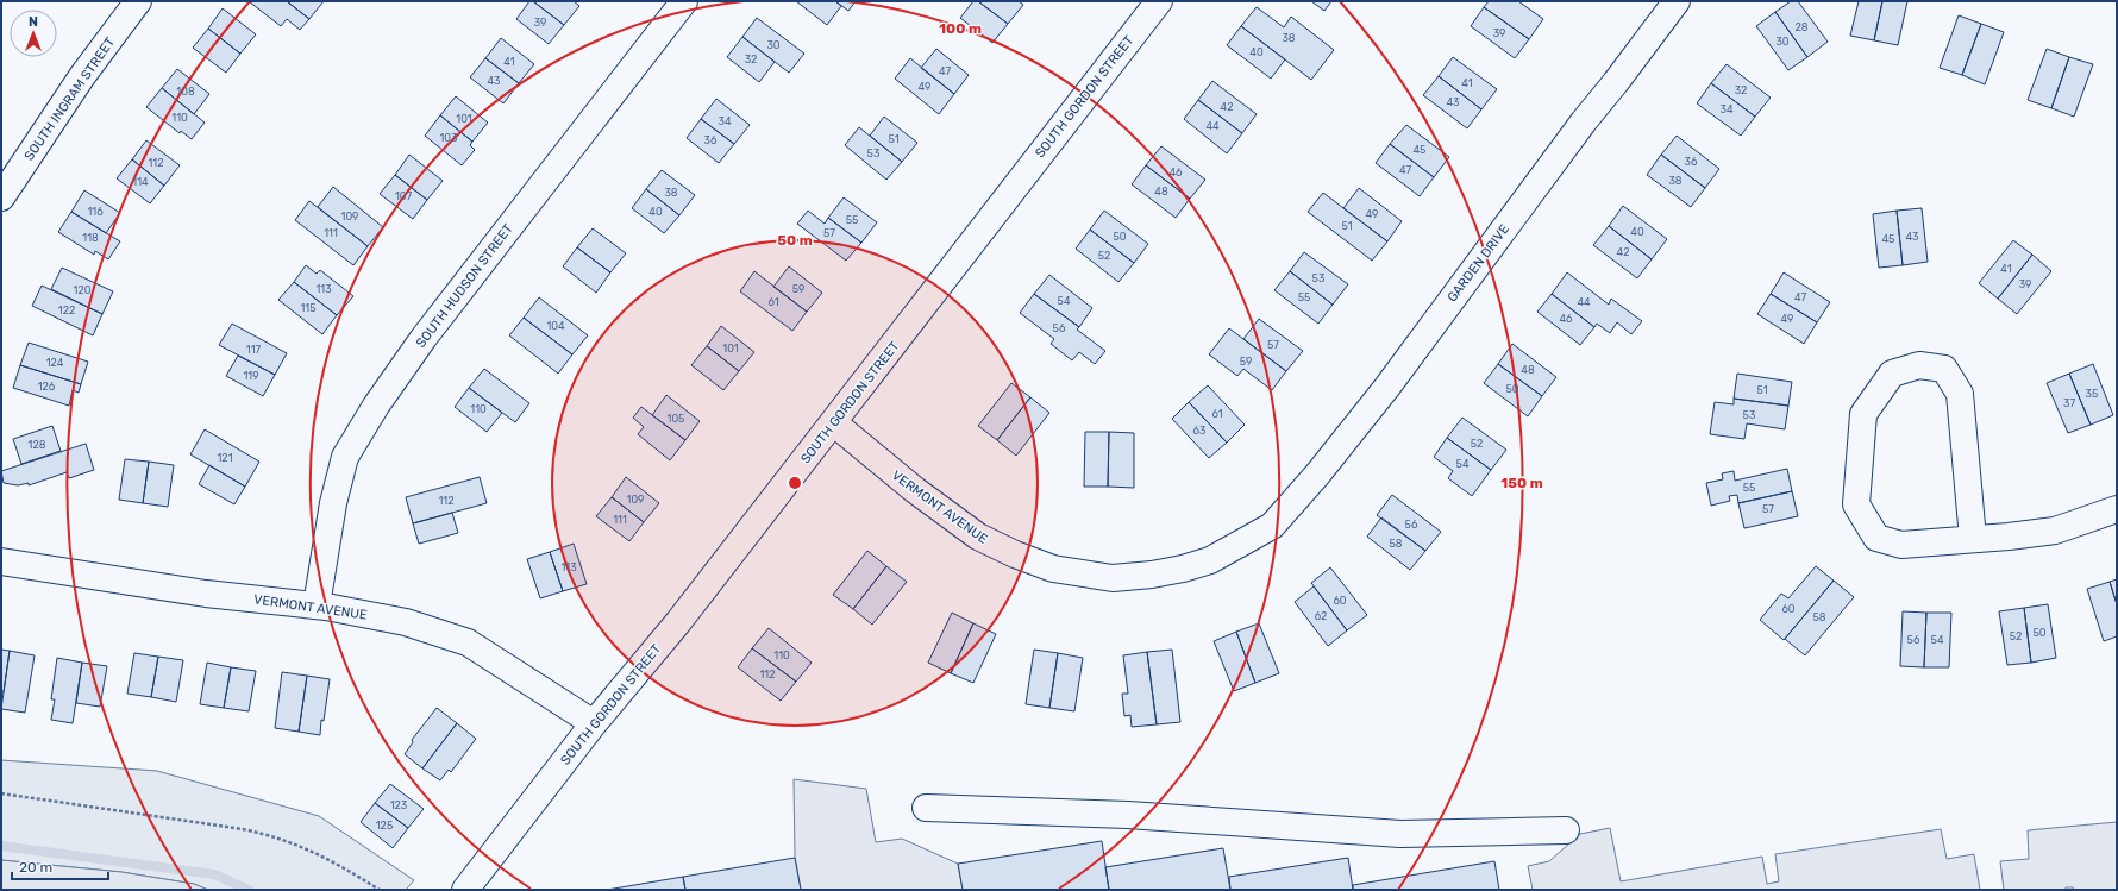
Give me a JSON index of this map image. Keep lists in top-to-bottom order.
{
  "streets": {
    "street": [
      "SOUTH GORDON STREET",
      "SOUTH INGRAM STREET",
      "GARDEN DRIVE",
      "SOUTH HUDSON STREET",
      "VERMONT AVENUE"
    ]
  },
  "crossings": [
    ["SOUTH GORDON STREET", "VERMONT AVENUE"],
    ["GARDEN DRIVE", "VERMONT AVENUE"],
    ["SOUTH HUDSON STREET", "VERMONT AVENUE"]
  ],
  "house_numbers": [
    "39",
    "28",
    "39",
    "38",
    "30",
    "30",
    "40",
    "32",
    "41",
    "47",
    "43",
    "41",
    "49",
    "32",
    "108",
    "43",
    "42",
    "34",
    "110",
    "101",
    "34",
    "44",
    "103",
    "51",
    "36",
    "45",
    "53",
    "36",
    "112",
    "47",
    "46",
    "38",
    "114",
    "48",
    "38",
    "107",
    "116",
    "40",
    "49",
    "109",
    "55",
    "51",
    "40",
    "111",
    "57",
    "50",
    "43",
    "118",
    "45",
    "42",
    "52",
    "41",
    "53",
    "39",
    "113",
    "59",
    "120",
    "55",
    "47",
    "54",
    "61",
    "44",
    "115",
    "122",
    "46",
    "49",
    "104",
    "56",
    "57",
    "101",
    "117",
    "59",
    "124",
    "48",
    "119",
    "126",
    "50",
    "51",
    "35",
    "37",
    "110",
    "61",
    "53",
    "105",
    "63",
    "52",
    "128",
    "121",
    "54",
    "55",
    "109",
    "112",
    "57",
    "111",
    "56",
    "58",
    "113",
    "60",
    "60",
    "62",
    "58",
    "50",
    "52",
    "56",
    "54",
    "110",
    "112",
    "123",
    "125"
  ],
  "scale_bar": "20 m",
  "north": "top",
  "rings": ["100 m", "50 m", "150 m"]
}
